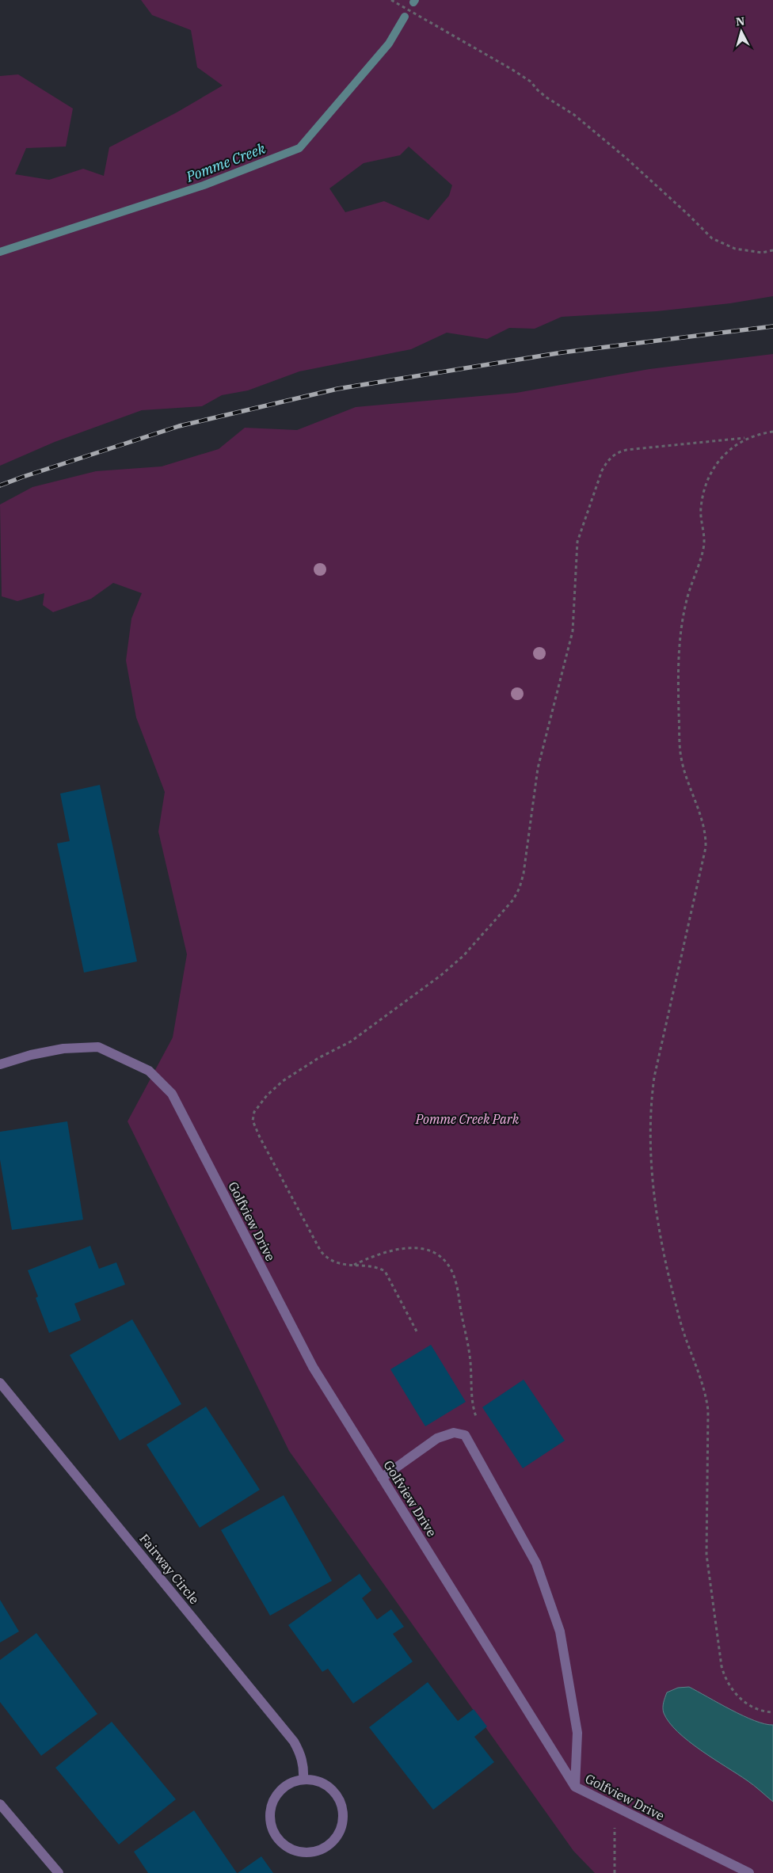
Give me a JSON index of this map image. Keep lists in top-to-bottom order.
{
  "streets": {
    "street": ["Golfview Drive", "Fairway Circle"]
  },
  "water": ["Pomme Creek"],
  "parks": ["Pomme Creek Park"],
  "north": "top"
}
